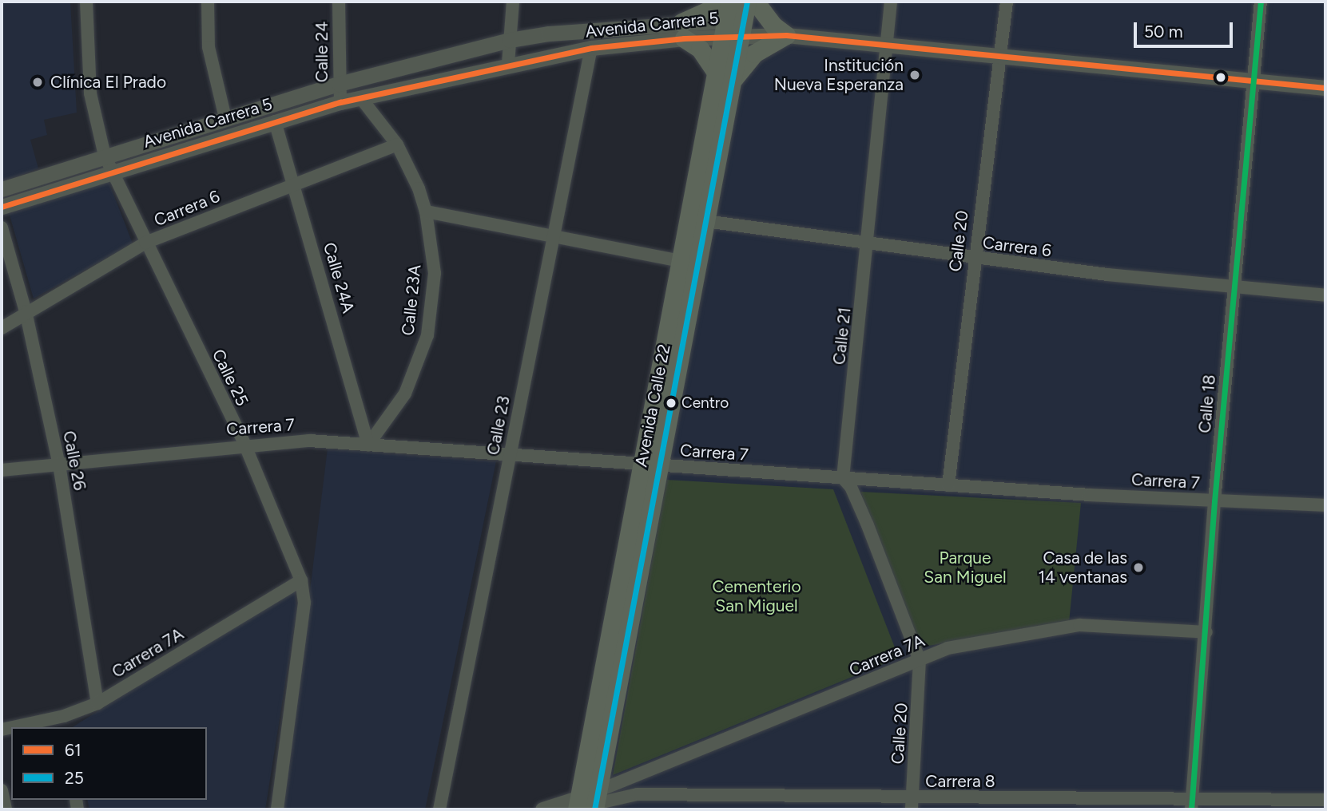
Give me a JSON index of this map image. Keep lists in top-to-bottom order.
{
  "streets": {
    "main road": ["Avenida Calle 22"],
    "street": [
      "Avenida Carrera 5",
      "Calle 24",
      "Carrera 6",
      "Calle 20",
      "Calle 24A",
      "Calle 23A",
      "Calle 21",
      "Calle 25",
      "Calle 18",
      "Calle 23",
      "Carrera 7",
      "Calle 26",
      "Carrera 7A",
      "Carrera 8"
    ]
  },
  "crossings": [
    ["Avenida Carrera 5", "Calle 24"],
    ["Avenida Carrera 5", "Calle 20"],
    ["Avenida Carrera 5", "Calle 24A"],
    ["Avenida Carrera 5", "Calle 23A"],
    ["Avenida Carrera 5", "Calle 21"],
    ["Avenida Carrera 5", "Calle 25"],
    ["Avenida Carrera 5", "Calle 18"],
    ["Avenida Carrera 5", "Avenida Calle 22"],
    ["Avenida Carrera 5", "Calle 23"],
    ["Carrera 6", "Calle 20"],
    ["Carrera 6", "Calle 24A"],
    ["Carrera 6", "Calle 23A"],
    ["Carrera 6", "Calle 21"],
    ["Carrera 6", "Calle 25"],
    ["Carrera 6", "Calle 18"],
    ["Carrera 6", "Avenida Calle 22"],
    ["Carrera 6", "Calle 26"],
    ["Calle 20", "Carrera 7"],
    ["Calle 20", "Carrera 7A"],
    ["Calle 20", "Carrera 8"],
    ["Calle 24A", "Calle 23A"],
    ["Calle 24A", "Carrera 7"],
    ["Calle 23A", "Carrera 7"],
    ["Calle 21", "Carrera 7"],
    ["Calle 25", "Carrera 7"],
    ["Calle 25", "Carrera 7A"],
    ["Calle 18", "Carrera 7"],
    ["Calle 18", "Carrera 7A"],
    ["Calle 18", "Carrera 8"],
    ["Avenida Calle 22", "Carrera 7"],
    ["Avenida Calle 22", "Carrera 7A"],
    ["Avenida Calle 22", "Carrera 8"],
    ["Calle 23", "Carrera 7"],
    ["Carrera 7", "Calle 26"],
    ["Calle 26", "Carrera 7A"],
    ["Carrera 7A", "Carrera 8"]
  ],
  "parks": ["Parque San Miguel", "Cementerio San Miguel"],
  "places": [
    "Institución Nueva Esperanza",
    "Clínica El Prado",
    "Centro",
    "Casa de las 14 ventanas"
  ],
  "lines": ["transit line 25", "transit line 61"],
  "legend": ["61", "25"],
  "scale_bar": "50 m"
}
